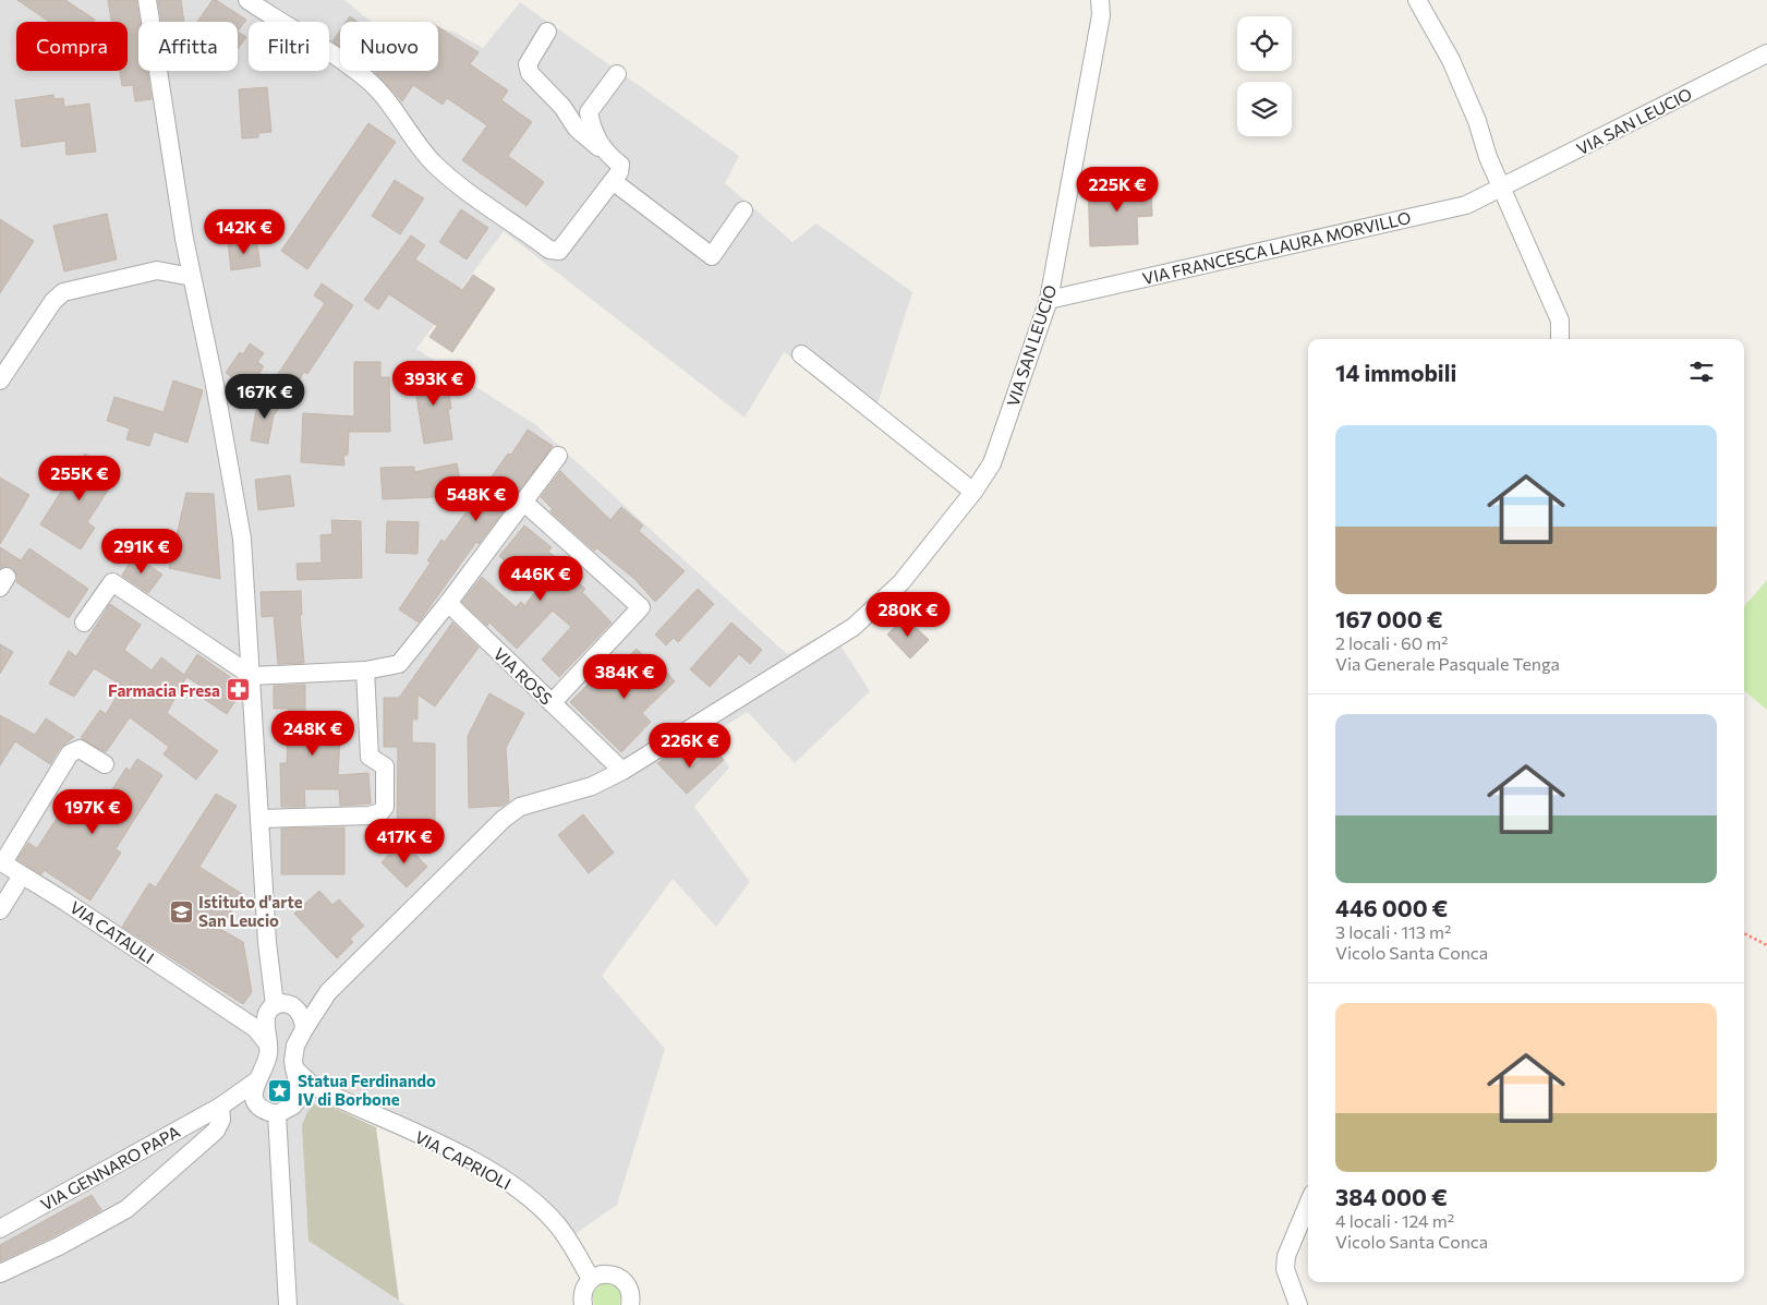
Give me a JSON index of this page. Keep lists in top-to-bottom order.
{
  "streets": {
    "street": [
      "VIA SAN LEUCIO",
      "VIA FRANCESCA LAURA MORVILLO",
      "VIA ROSS",
      "VIA CATAULI",
      "VIA CAPRIOLI",
      "VIA GENNARO PAPA"
    ]
  },
  "crossings": [
    ["VIA SAN LEUCIO", "VIA FRANCESCA LAURA MORVILLO"],
    ["VIA SAN LEUCIO", "VIA ROSS"],
    ["VIA SAN LEUCIO", "VIA CATAULI"],
    ["VIA SAN LEUCIO", "VIA CAPRIOLI"]
  ],
  "places": {
    "pharmacy": ["Farmacia Fresa"],
    "school or university": ["Istituto d'arte San Leucio"],
    "place": ["Statua Ferdinando IV di Borbone"]
  },
  "page": {
    "chip": [
      "Compra",
      "Affitta",
      "Filtri",
      "Nuovo"
    ],
    "price": [
      "225K €",
      "142K €",
      "393K €",
      "167K €",
      "255K €",
      "548K €",
      "291K €",
      "446K €",
      "280K €",
      "384K €",
      "248K €",
      "226K €",
      "197K €",
      "417K €"
    ],
    "heading": "14 immobili",
    "list": [
      {
        "name": "167 000 €",
        "note": "2 locali · 60 m² · Via Generale Pasquale Tenga"
      },
      {
        "name": "446 000 €",
        "note": "3 locali · 113 m² · Vicolo Santa Conca"
      },
      {
        "name": "384 000 €",
        "note": "4 locali · 124 m² · Vicolo Santa Conca"
      }
    ]
  }
}
